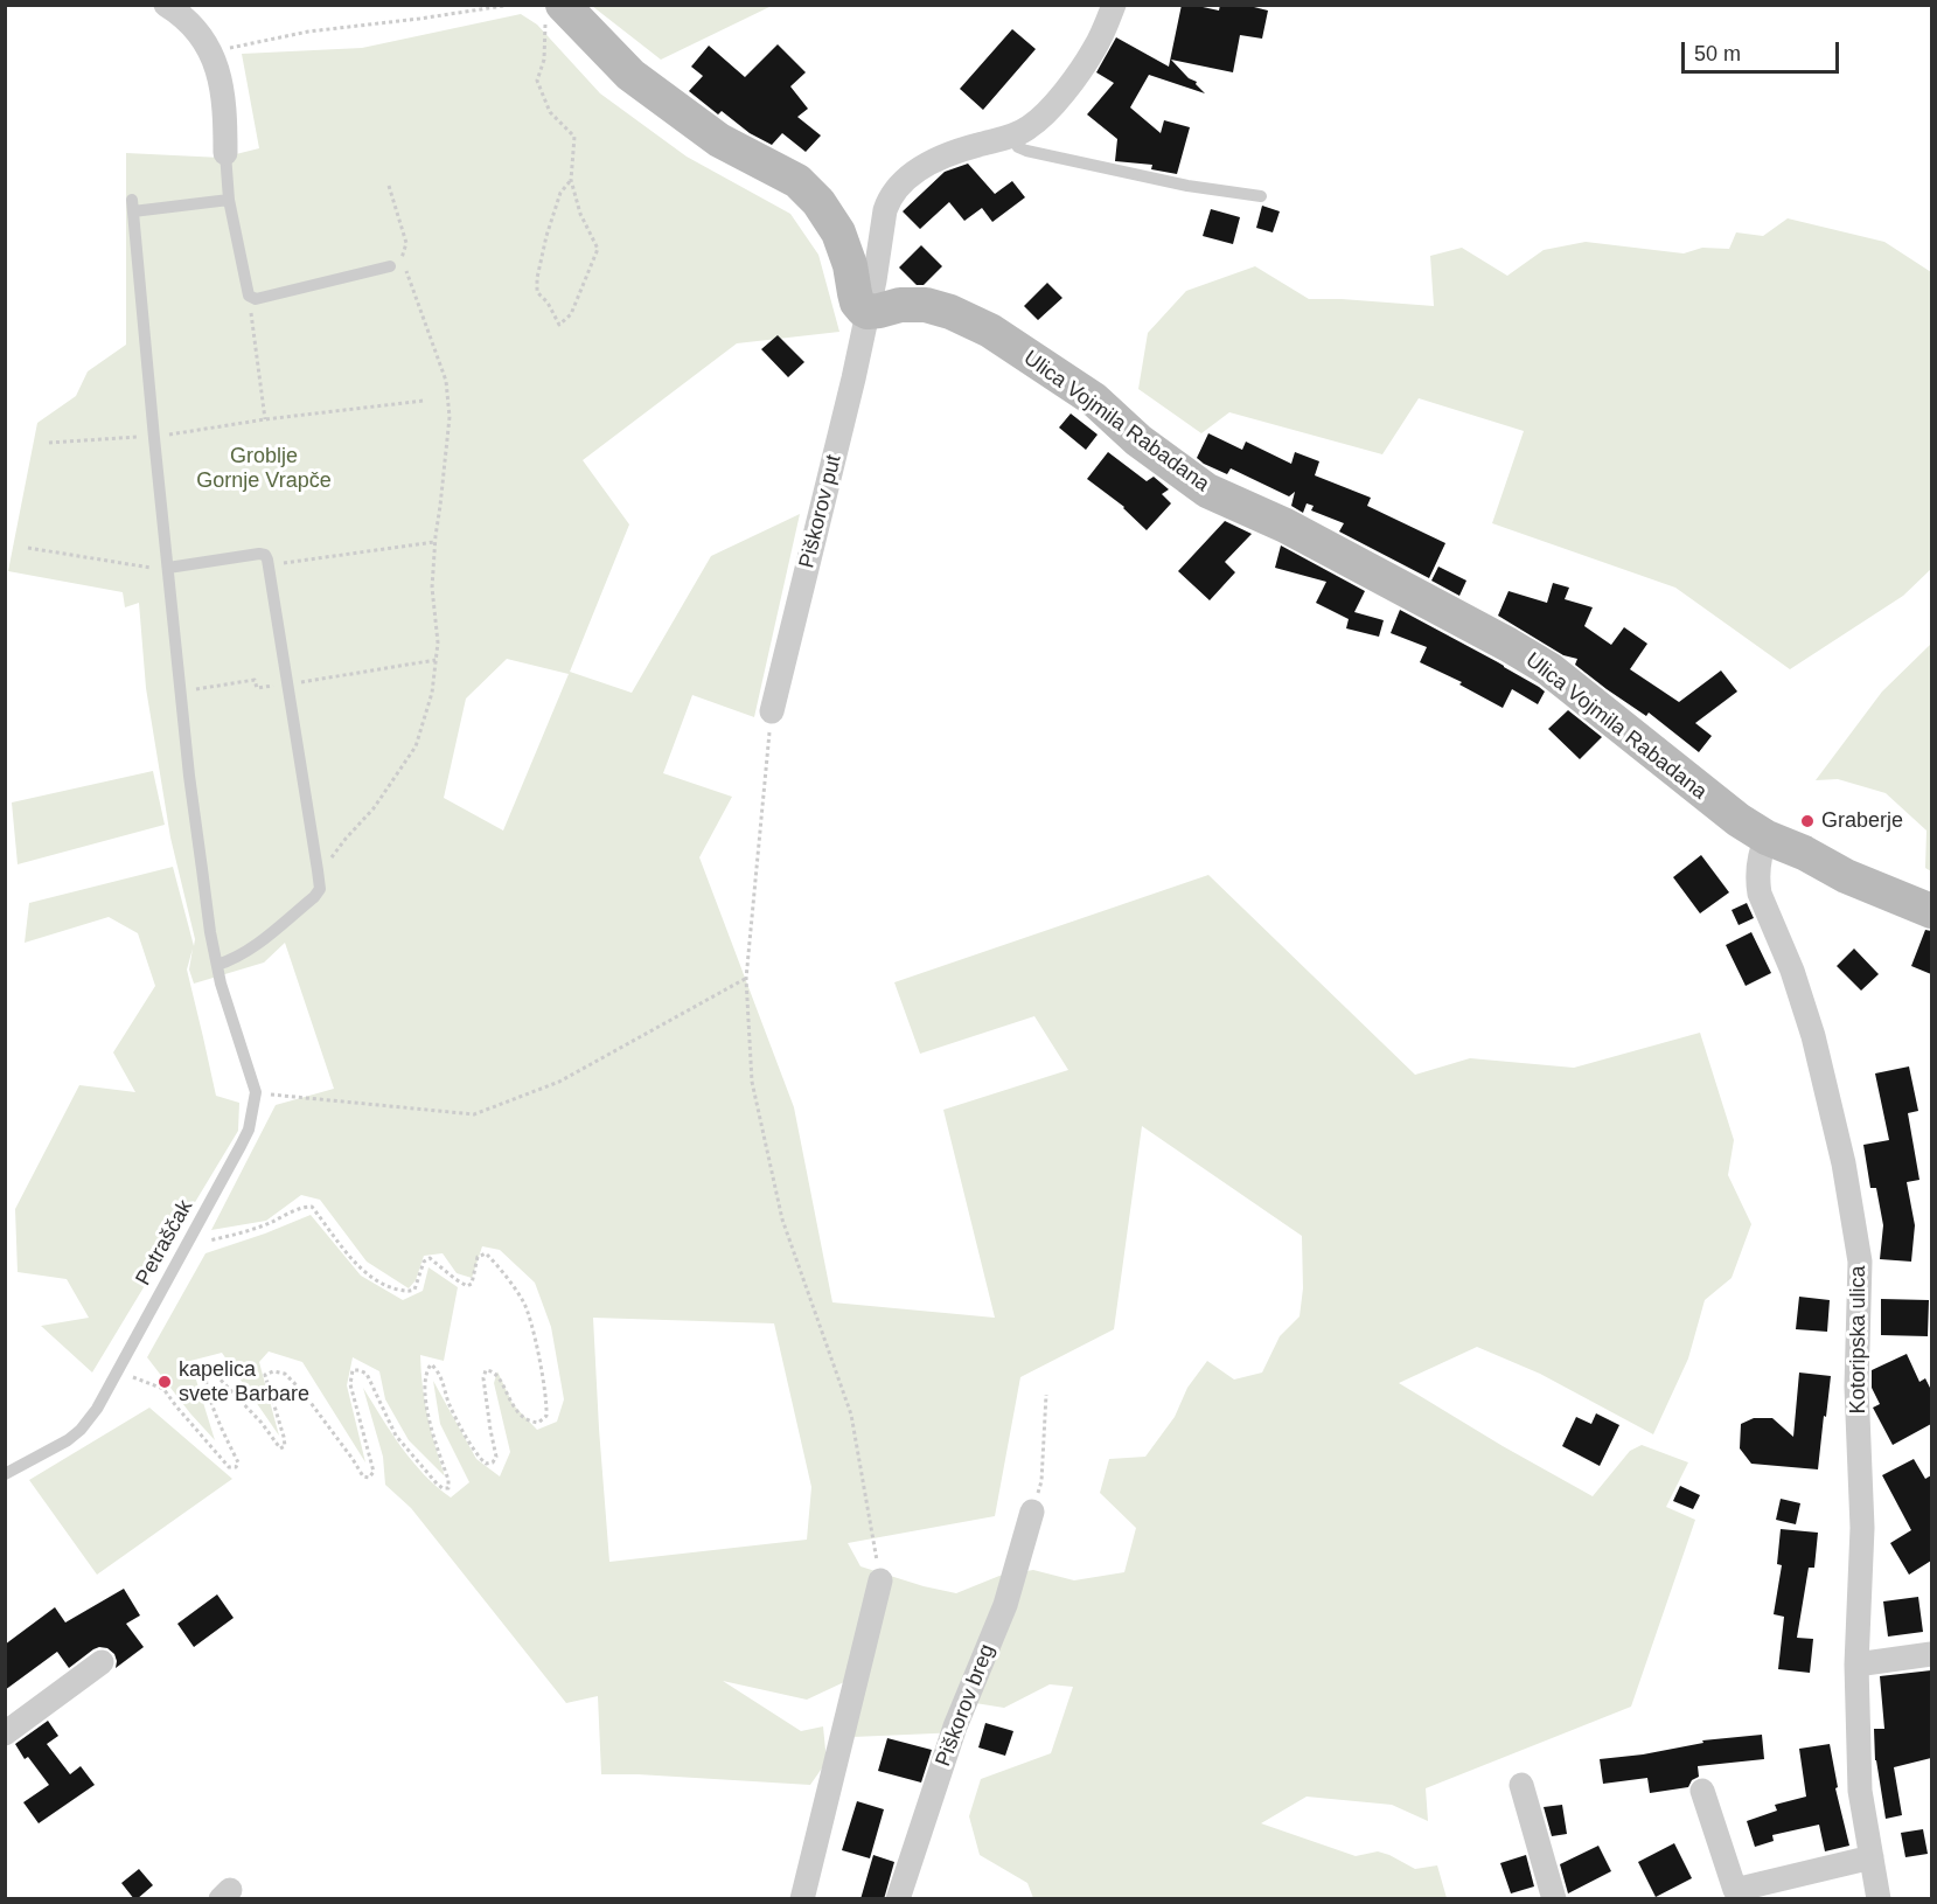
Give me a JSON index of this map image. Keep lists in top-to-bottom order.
{
  "streets": {
    "street": [
      "Ulica Vojmila Rabadana",
      "Piškorov put",
      "Kotoripska ulica",
      "Piškorov breg"
    ],
    "lane": ["Petraščak"]
  },
  "crossings": [
    ["Ulica Vojmila Rabadana", "Piškorov put"],
    ["Ulica Vojmila Rabadana", "Kotoripska ulica"]
  ],
  "parks": ["Groblje Gornje Vrapče"],
  "places": ["Graberje", "kapelica svete Barbare"],
  "scale_bar": "50 m"
}
